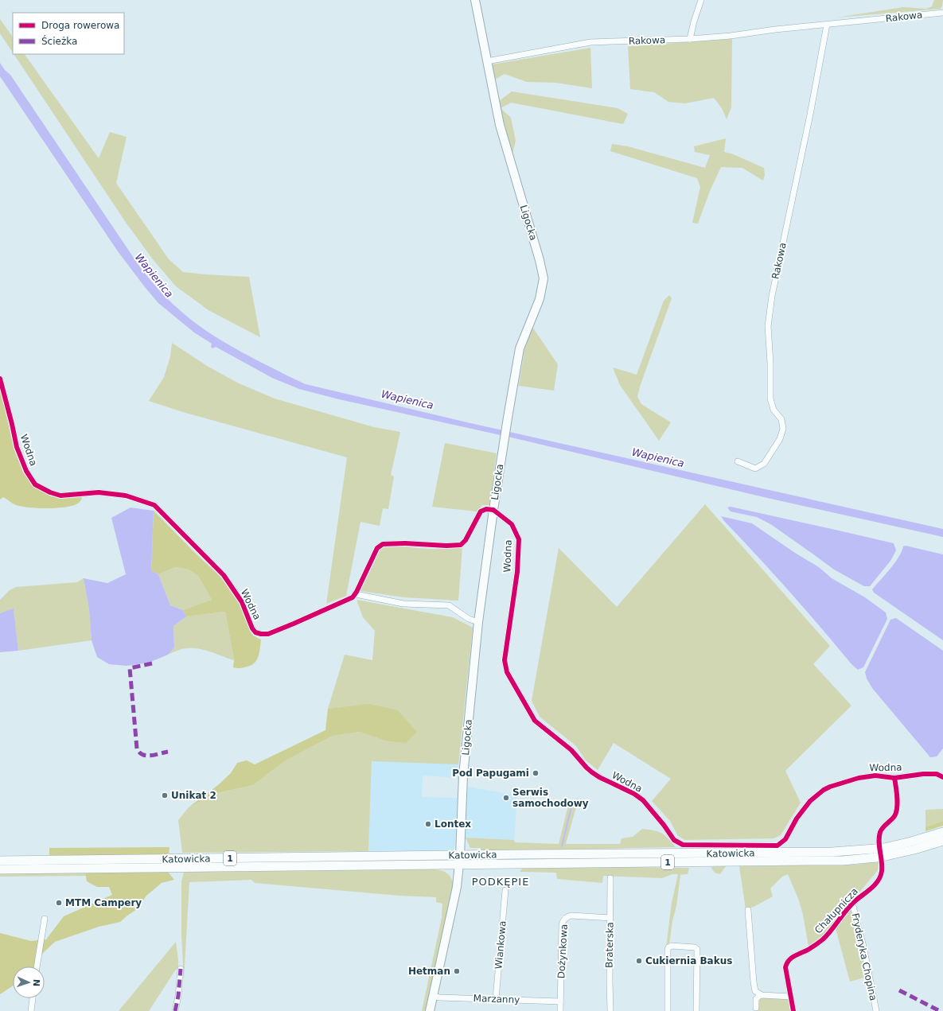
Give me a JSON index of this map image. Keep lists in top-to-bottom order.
{
  "streets": {
    "main road": ["Katowicka", "1"],
    "street": [
      "Rakowa",
      "Ligocka",
      "Wodna",
      "Chałupnicza",
      "Wiankowa",
      "Braterska",
      "Dożynkowa",
      "Fryderyka Chopina",
      "Marzanny"
    ]
  },
  "crossings": [
    ["Rakowa", "Ligocka"],
    ["Ligocka", "Wodna"],
    ["Ligocka", "Katowicka"],
    ["Ligocka", "Marzanny"],
    ["Wodna", "Chałupnicza"],
    ["Chałupnicza", "Fryderyka Chopina"],
    ["Wiankowa", "Marzanny"],
    ["Braterska", "Dożynkowa"],
    ["Dożynkowa", "Marzanny"]
  ],
  "districts": ["PODKĘPIE"],
  "water": ["Wapienica"],
  "places": [
    "Pod Papugami",
    "Unikat 2",
    "Serwis samochodowy",
    "Lontex",
    "MTM Campery",
    "Cukiernia Bakus",
    "Hetman"
  ],
  "legend": ["Droga rowerowa", "Ścieżka"],
  "north": "right"
}
